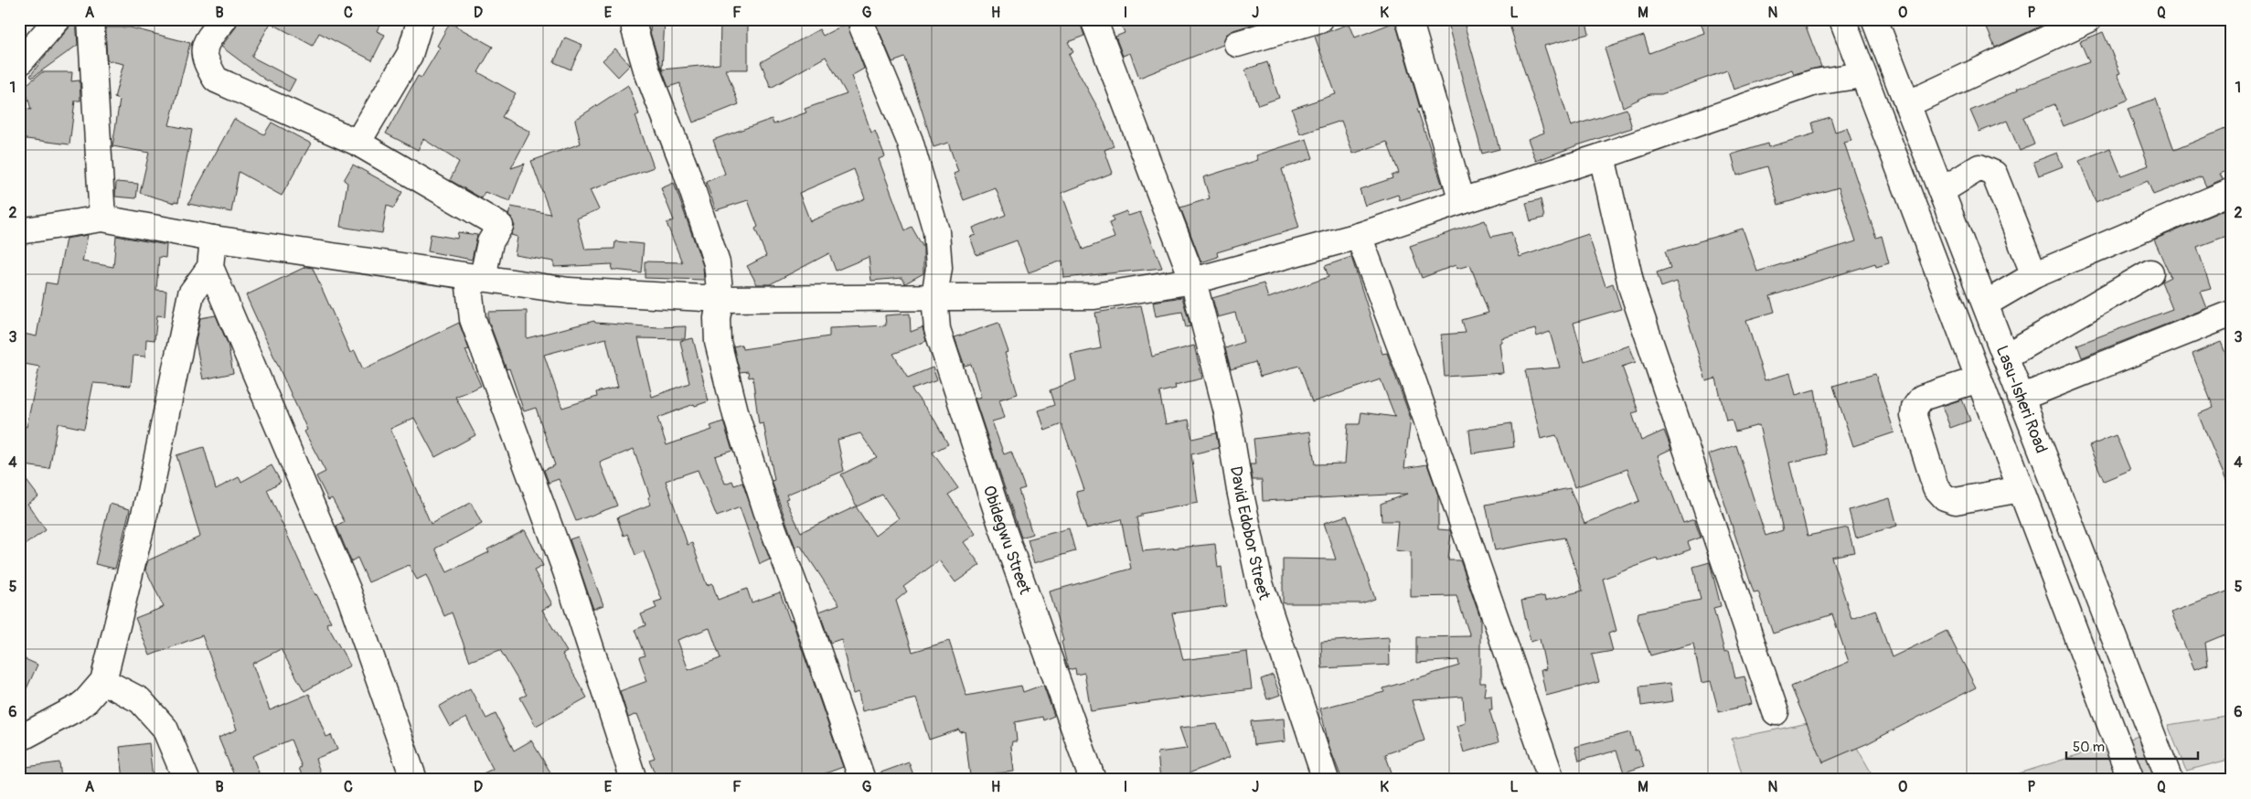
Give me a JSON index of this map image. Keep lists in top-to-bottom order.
{
  "streets": {
    "street": ["Lasu-Isheri Road", "David Edobor Street", "Obidegwu Street"]
  },
  "scale_bar": "50 m",
  "grid": {
    "columns": [
      "A",
      "B",
      "C",
      "D",
      "E",
      "F",
      "G",
      "H",
      "I",
      "J",
      "K",
      "L",
      "M",
      "N",
      "O",
      "P",
      "Q"
    ],
    "rows": [
      "1",
      "2",
      "3",
      "4",
      "5",
      "6"
    ]
  }
}
